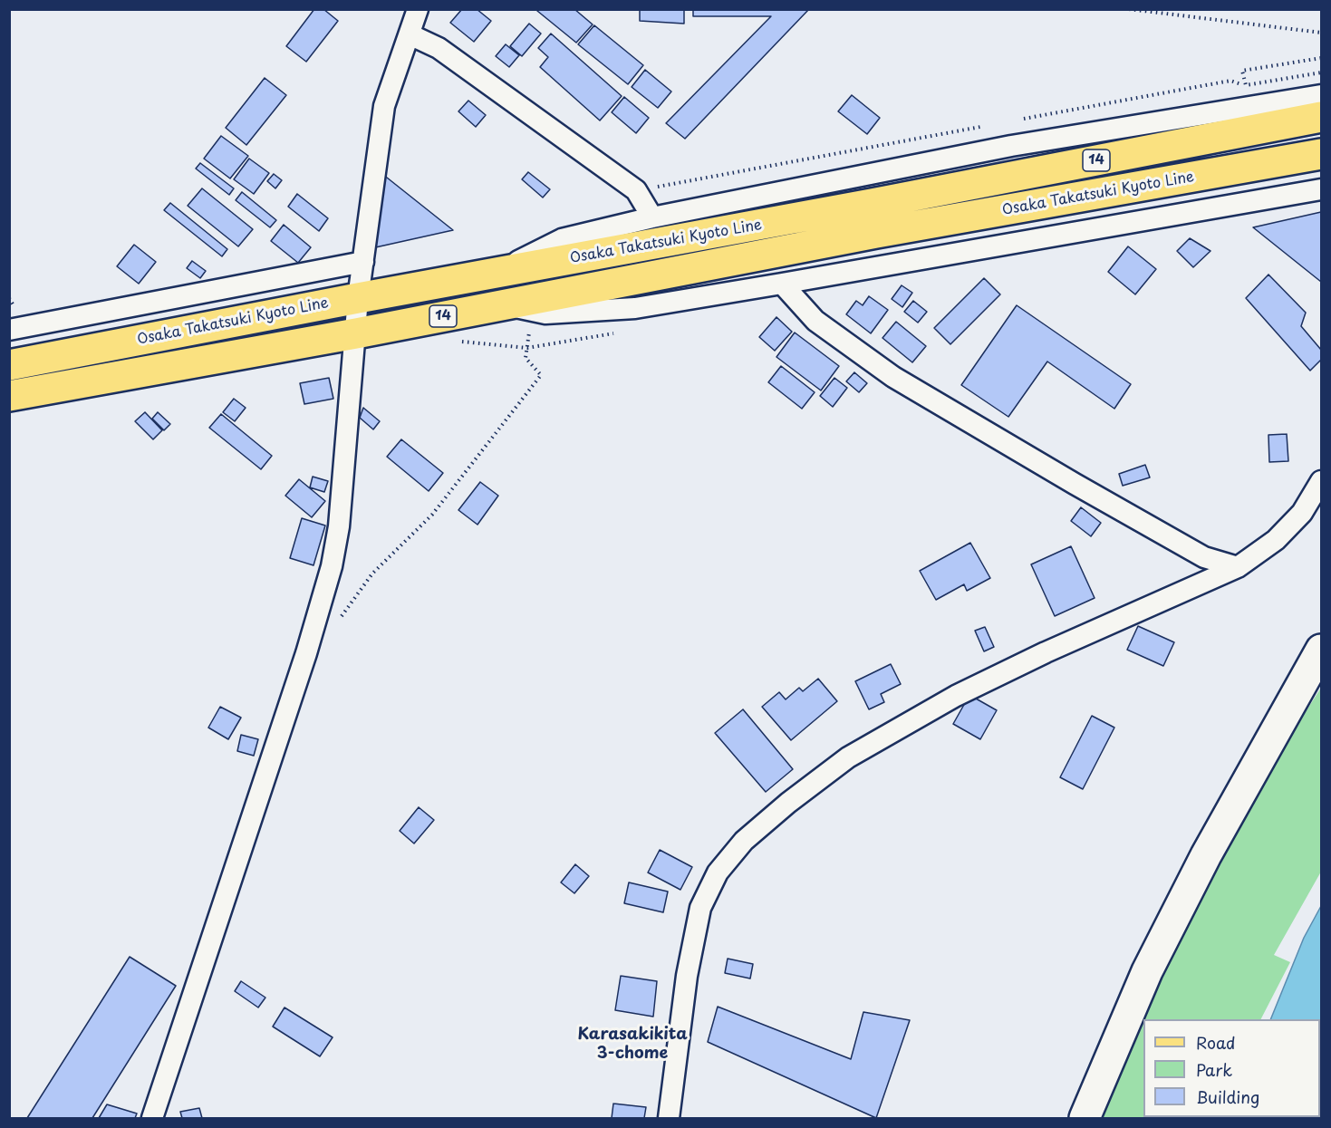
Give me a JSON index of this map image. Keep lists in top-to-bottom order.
{
  "streets": {
    "main road": ["14", "Osaka Takatsuki Kyoto Line"]
  },
  "districts": ["Karasakikita 3-chome"],
  "legend": ["Road", "Park", "Building"]
}
